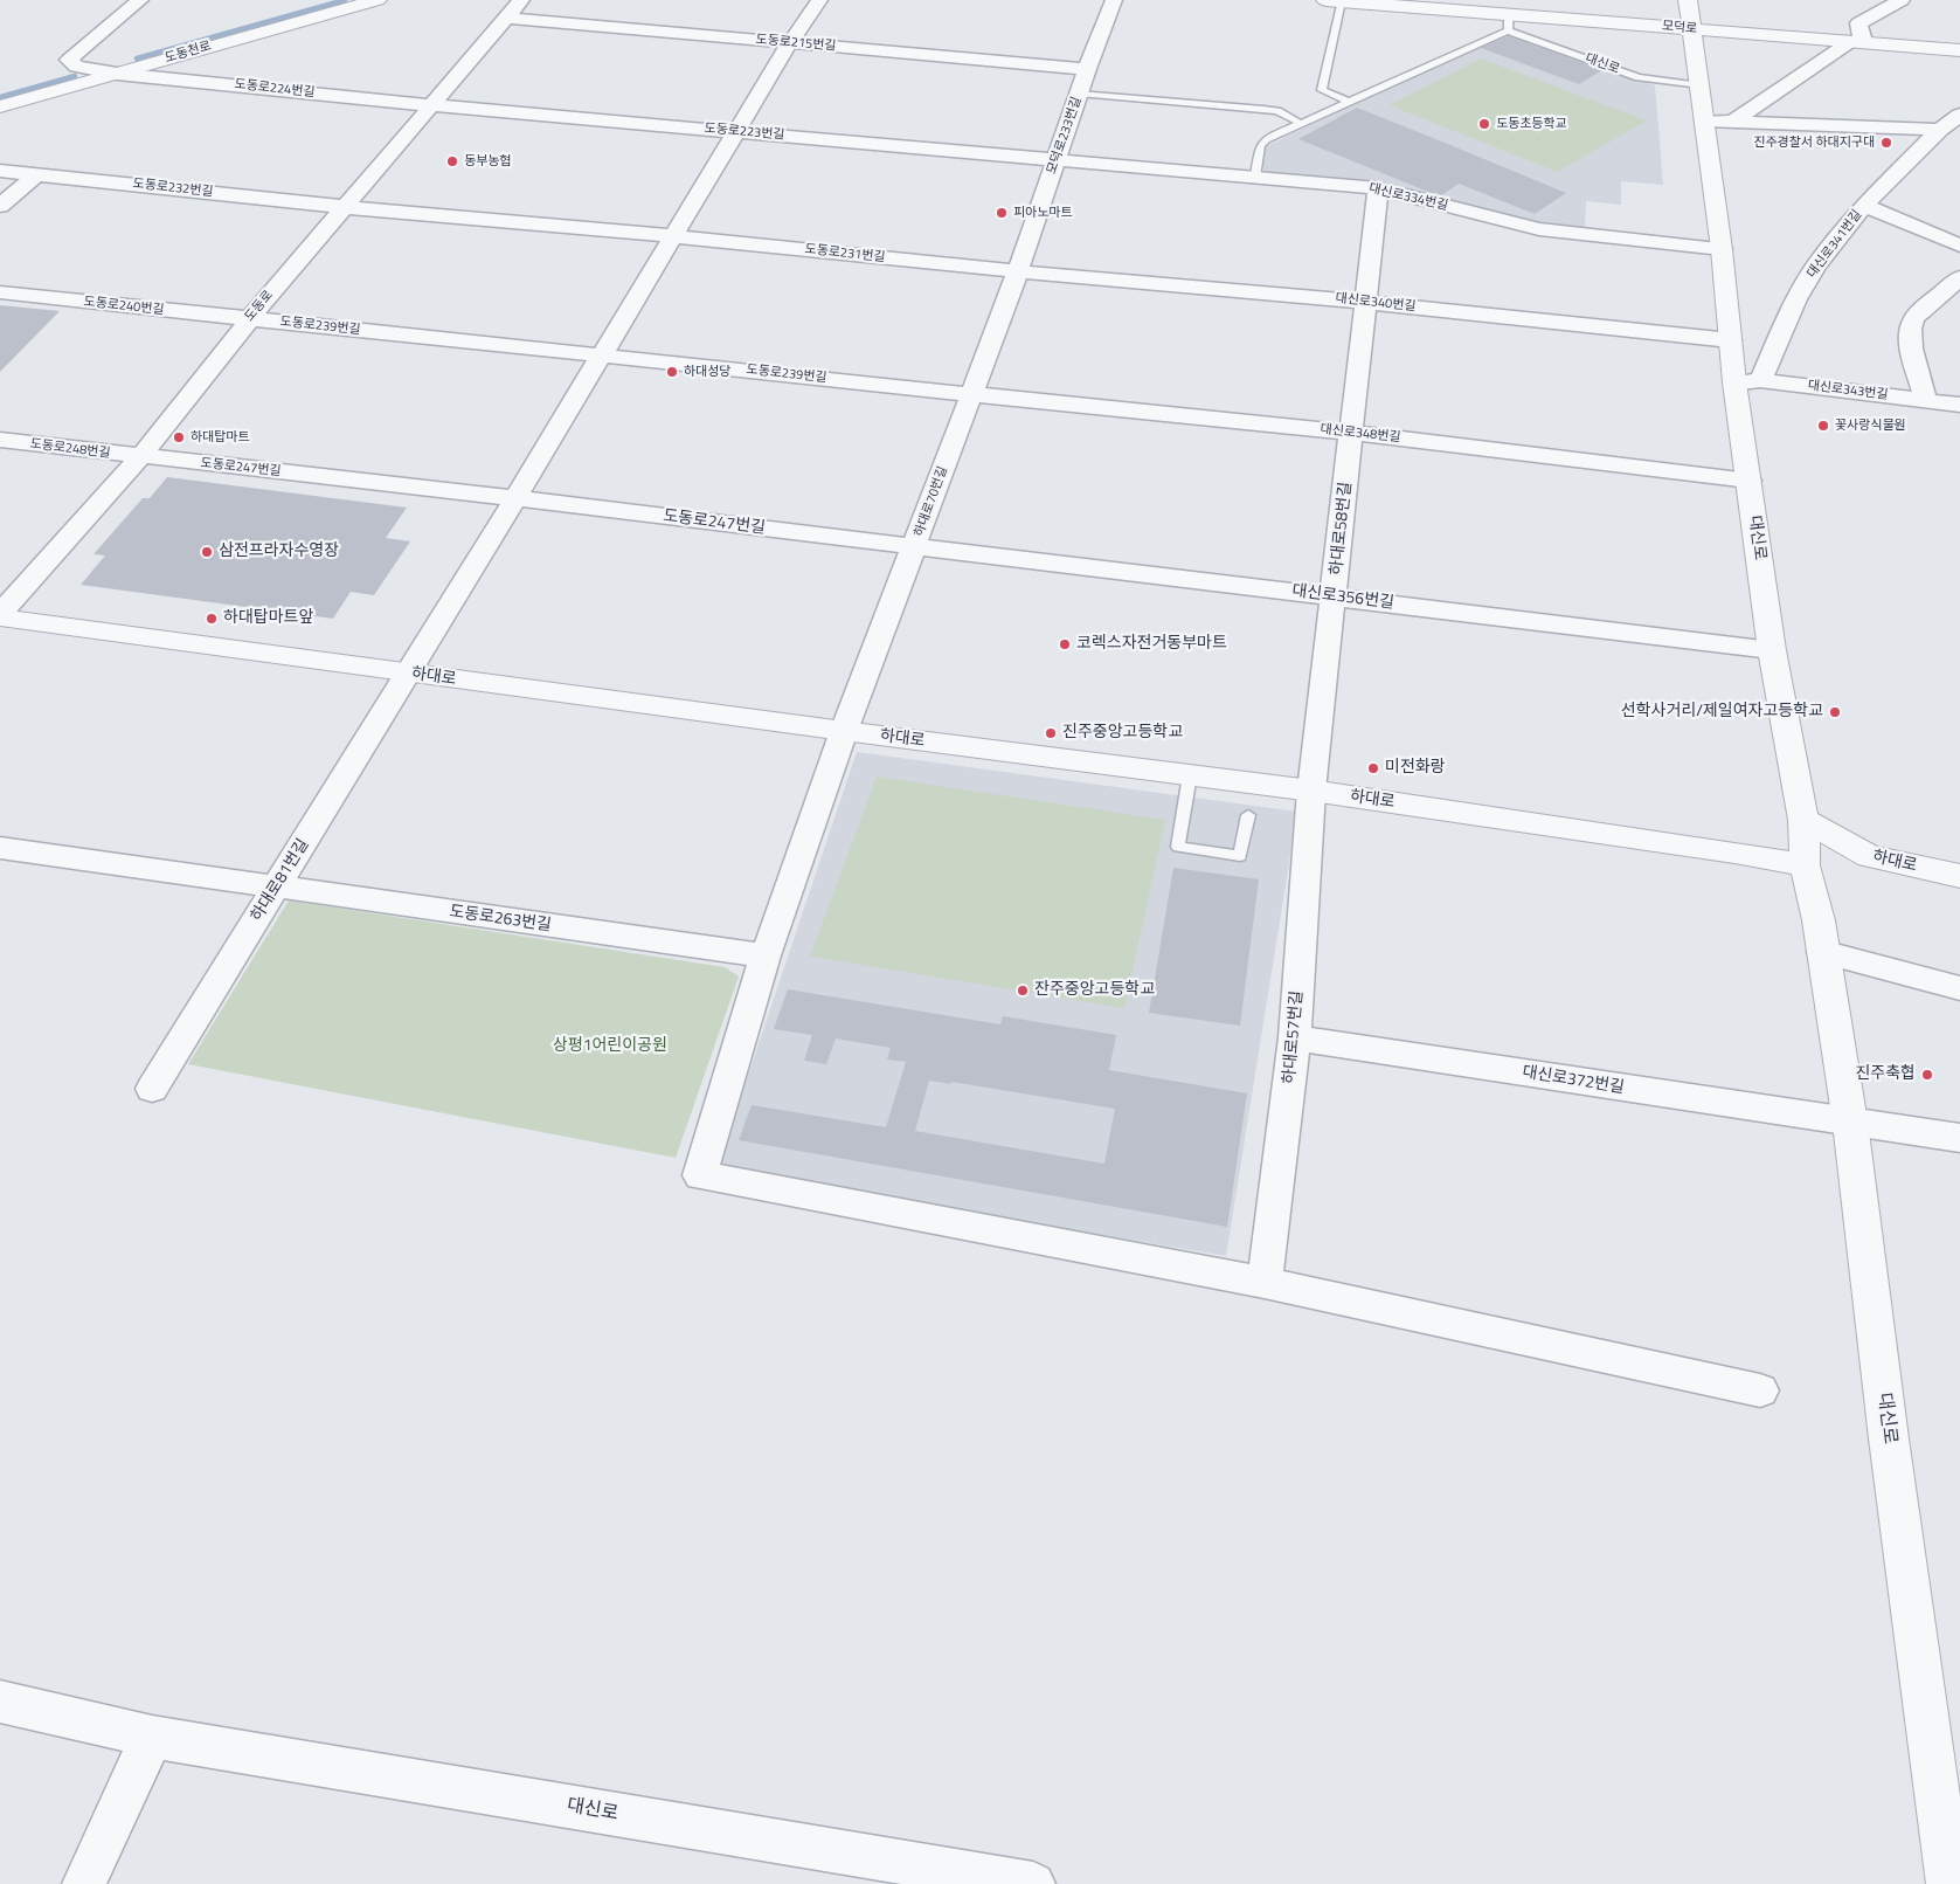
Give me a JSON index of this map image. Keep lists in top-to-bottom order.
{
  "streets": {
    "street": [
      "모덕로",
      "도동로215번길",
      "도동천로",
      "대신로",
      "도동로224번길",
      "도동로223번길",
      "모덕로233번길",
      "도동로232번길",
      "대신로334번길",
      "대신로341번길",
      "도동로231번길",
      "대신로340번길",
      "도동로240번길",
      "도동로",
      "도동로239번길",
      "대신로343번길",
      "대신로348번길",
      "도동로248번길",
      "도동로247번길",
      "하대로70번길",
      "하대로58번길",
      "대신로356번길",
      "하대로",
      "하대로81번길",
      "도동로263번길",
      "하대로57번길",
      "대신로372번길"
    ]
  },
  "crossings": [
    ["모덕로", "대신로"],
    ["모덕로", "대신로334번길"],
    ["도동로215번길", "모덕로233번길"],
    ["도동로215번길", "도동로"],
    ["도동천로", "도동로224번길"],
    ["대신로", "대신로334번길"],
    ["대신로", "대신로341번길"],
    ["대신로", "대신로340번길"],
    ["대신로", "대신로343번길"],
    ["대신로", "대신로348번길"],
    ["대신로", "대신로356번길"],
    ["대신로", "하대로"],
    ["대신로", "대신로372번길"],
    ["도동로224번길", "도동로223번길"],
    ["도동로224번길", "도동로"],
    ["도동로223번길", "모덕로233번길"],
    ["도동로223번길", "대신로334번길"],
    ["도동로223번길", "도동로"],
    ["모덕로233번길", "대신로334번길"],
    ["모덕로233번길", "도동로231번길"],
    ["모덕로233번길", "대신로340번길"],
    ["모덕로233번길", "하대로70번길"],
    ["도동로232번길", "도동로231번길"],
    ["도동로232번길", "도동로"],
    ["대신로334번길", "하대로58번길"],
    ["대신로341번길", "대신로343번길"],
    ["도동로231번길", "대신로340번길"],
    ["도동로231번길", "도동로"],
    ["도동로231번길", "하대로70번길"],
    ["대신로340번길", "하대로70번길"],
    ["대신로340번길", "하대로58번길"],
    ["도동로240번길", "도동로"],
    ["도동로240번길", "도동로239번길"],
    ["도동로", "도동로239번길"],
    ["도동로", "도동로248번길"],
    ["도동로", "도동로247번길"],
    ["도동로", "하대로"],
    ["도동로239번길", "대신로348번길"],
    ["도동로239번길", "하대로70번길"],
    ["대신로348번길", "하대로70번길"],
    ["대신로348번길", "하대로58번길"],
    ["도동로248번길", "도동로247번길"],
    ["도동로247번길", "하대로70번길"],
    ["도동로247번길", "대신로356번길"],
    ["하대로70번길", "대신로356번길"],
    ["하대로70번길", "하대로"],
    ["하대로58번길", "대신로356번길"],
    ["하대로58번길", "하대로"],
    ["하대로58번길", "하대로57번길"],
    ["하대로", "하대로81번길"],
    ["하대로", "하대로57번길"],
    ["하대로81번길", "도동로263번길"],
    ["하대로57번길", "대신로372번길"]
  ],
  "parks": ["상평1어린이공원"],
  "places": [
    "도동초등학교",
    "진주경찰서 하대지구대",
    "동부농협",
    "피아노마트",
    "하대성당",
    "꽃사랑식물원",
    "하대탑마트",
    "삼전프라자수영장",
    "하대탑마트앞",
    "코렉스자전거동부마트",
    "선학사거리/제일여자고등학교",
    "진주중앙고등학교",
    "미전화랑",
    "잔주중앙고등학교",
    "진주축협"
  ]
}
